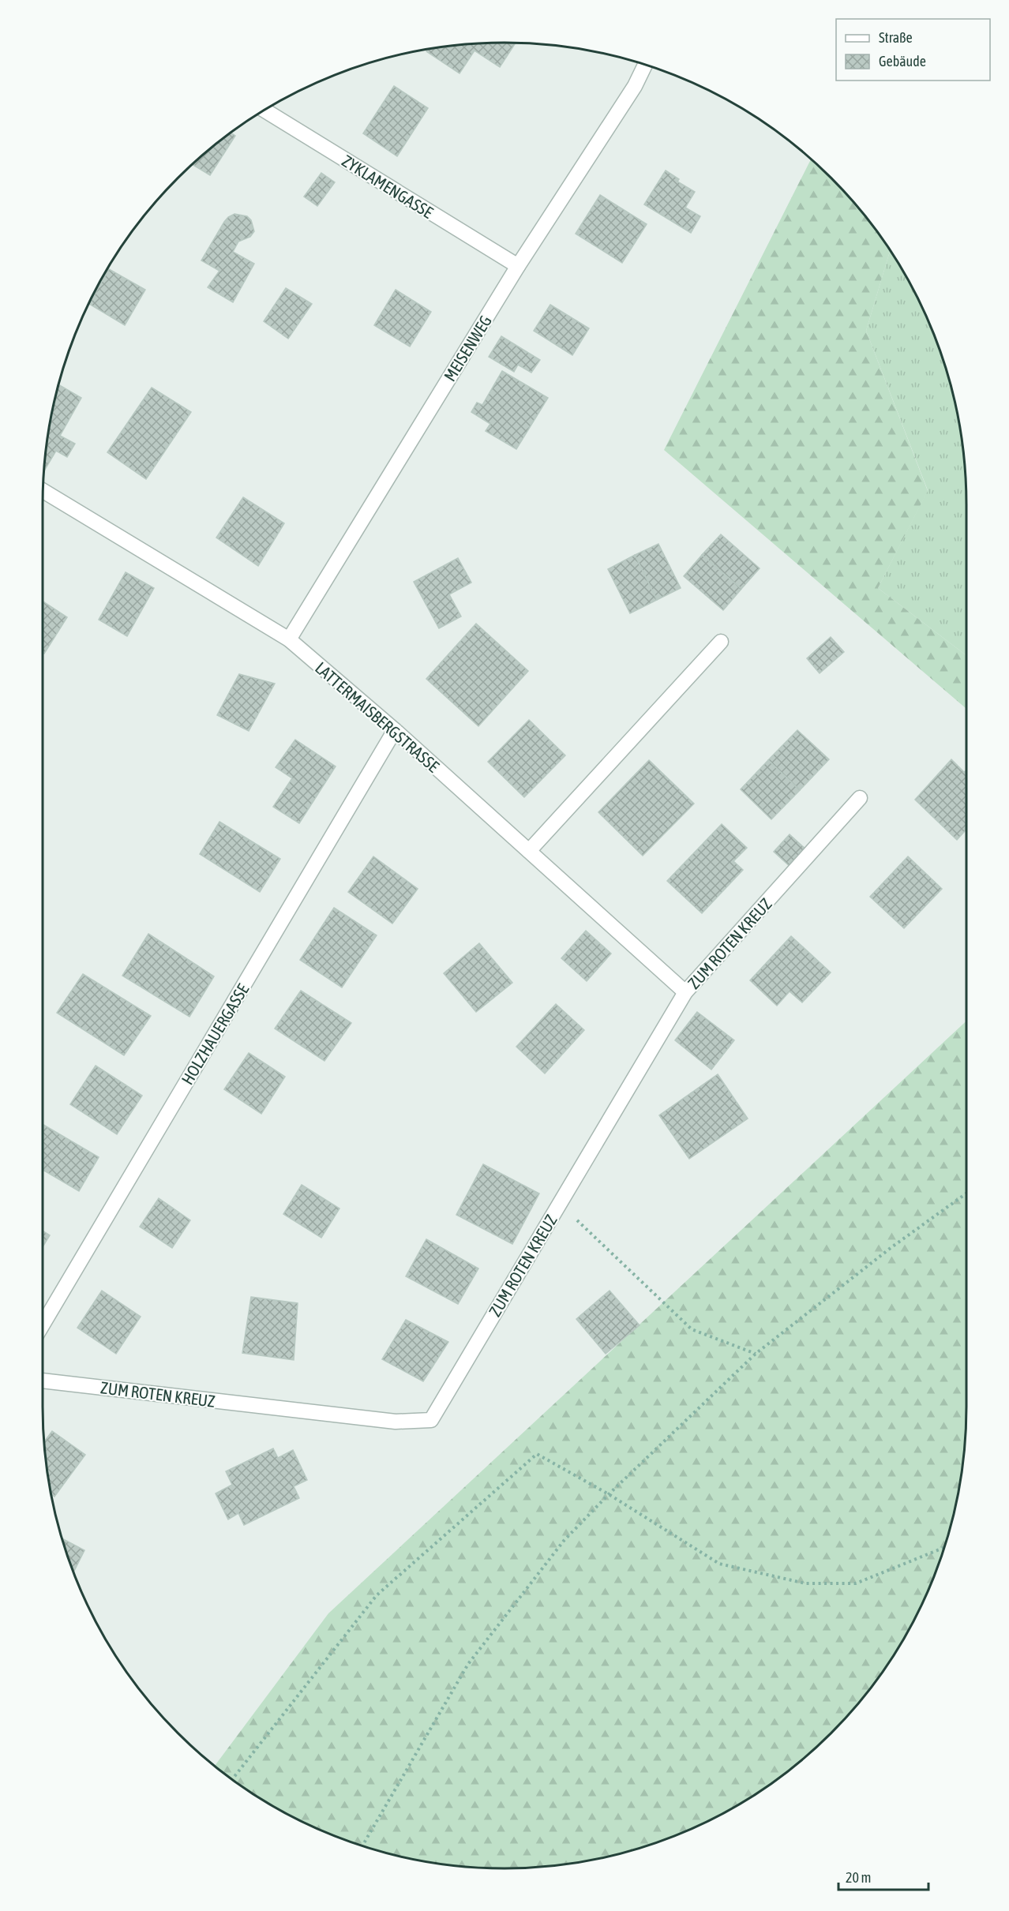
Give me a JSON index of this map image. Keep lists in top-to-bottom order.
{
  "streets": {
    "street": [
      "ZYKLAMENGASSE",
      "MEISENWEG",
      "LATTERMAISBERGSTRASSE",
      "ZUM ROTEN KREUZ",
      "HOLZHAUERGASSE"
    ]
  },
  "crossings": [
    ["ZYKLAMENGASSE", "MEISENWEG"],
    ["MEISENWEG", "LATTERMAISBERGSTRASSE"],
    ["LATTERMAISBERGSTRASSE", "ZUM ROTEN KREUZ"],
    ["LATTERMAISBERGSTRASSE", "HOLZHAUERGASSE"]
  ],
  "legend": ["Straße", "Gebäude"],
  "scale_bar": "20 m"
}
